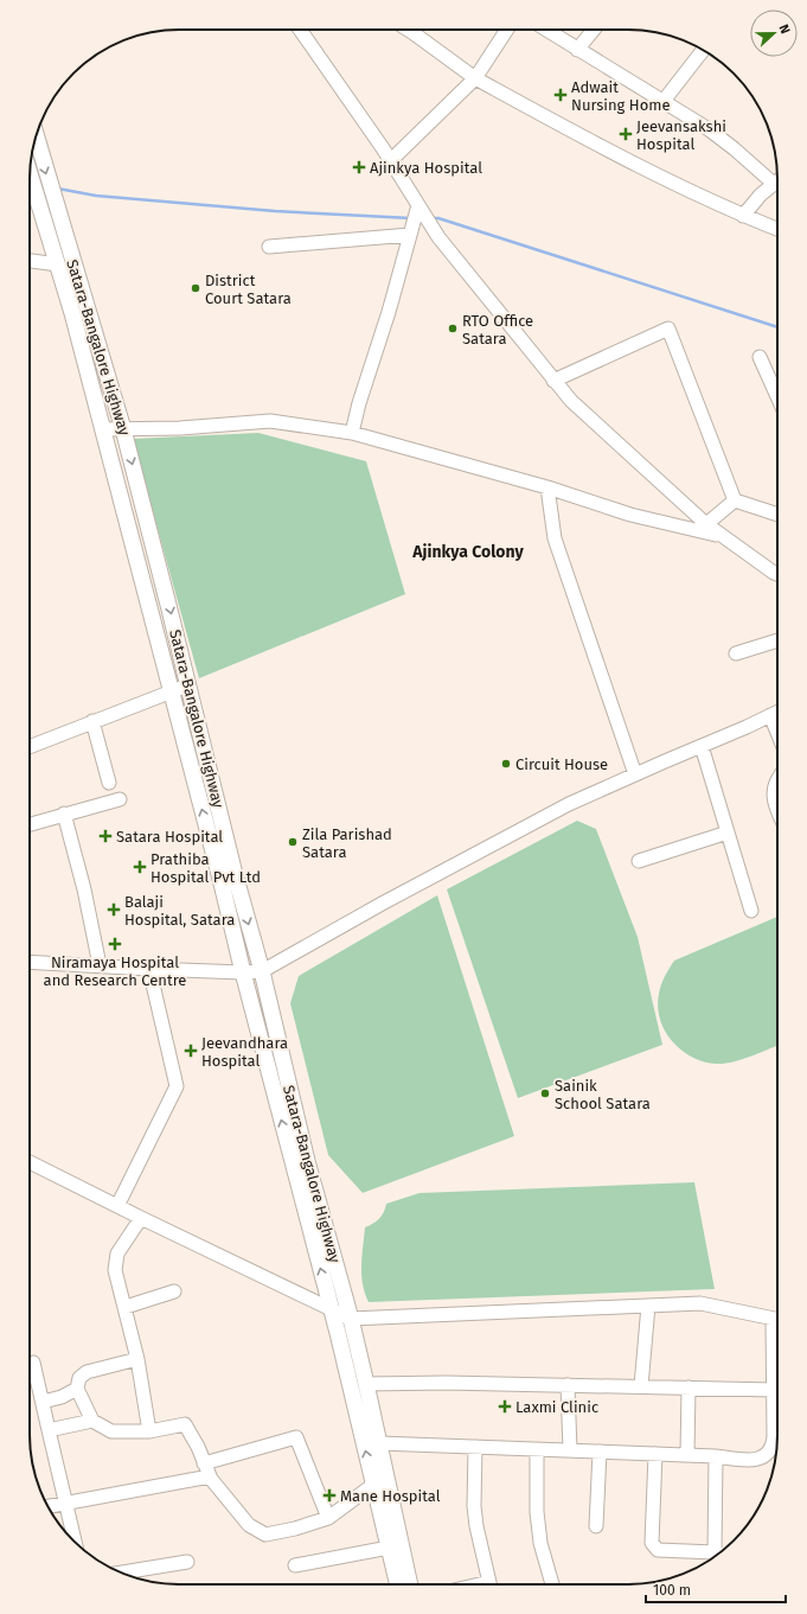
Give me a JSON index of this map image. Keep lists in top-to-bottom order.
{
  "streets": {
    "main road": ["Satara-Bangalore Highway"]
  },
  "districts": ["Ajinkya Colony"],
  "places": {
    "health": [
      "Adwait Nursing Home",
      "Jeevansakshi Hospital",
      "Ajinkya Hospital",
      "Satara Hospital",
      "Prathiba Hospital Pvt Ltd",
      "Balaji Hospital, Satara",
      "Niramaya Hospital and Research Centre",
      "Jeevandhara Hospital",
      "Laxmi Clinic",
      "Mane Hospital"
    ],
    "other": [
      "District Court Satara",
      "RTO Office Satara",
      "Circuit House",
      "Zila Parishad Satara",
      "Sainik School Satara"
    ]
  },
  "scale_bar": "100 m",
  "north": "right"
}
